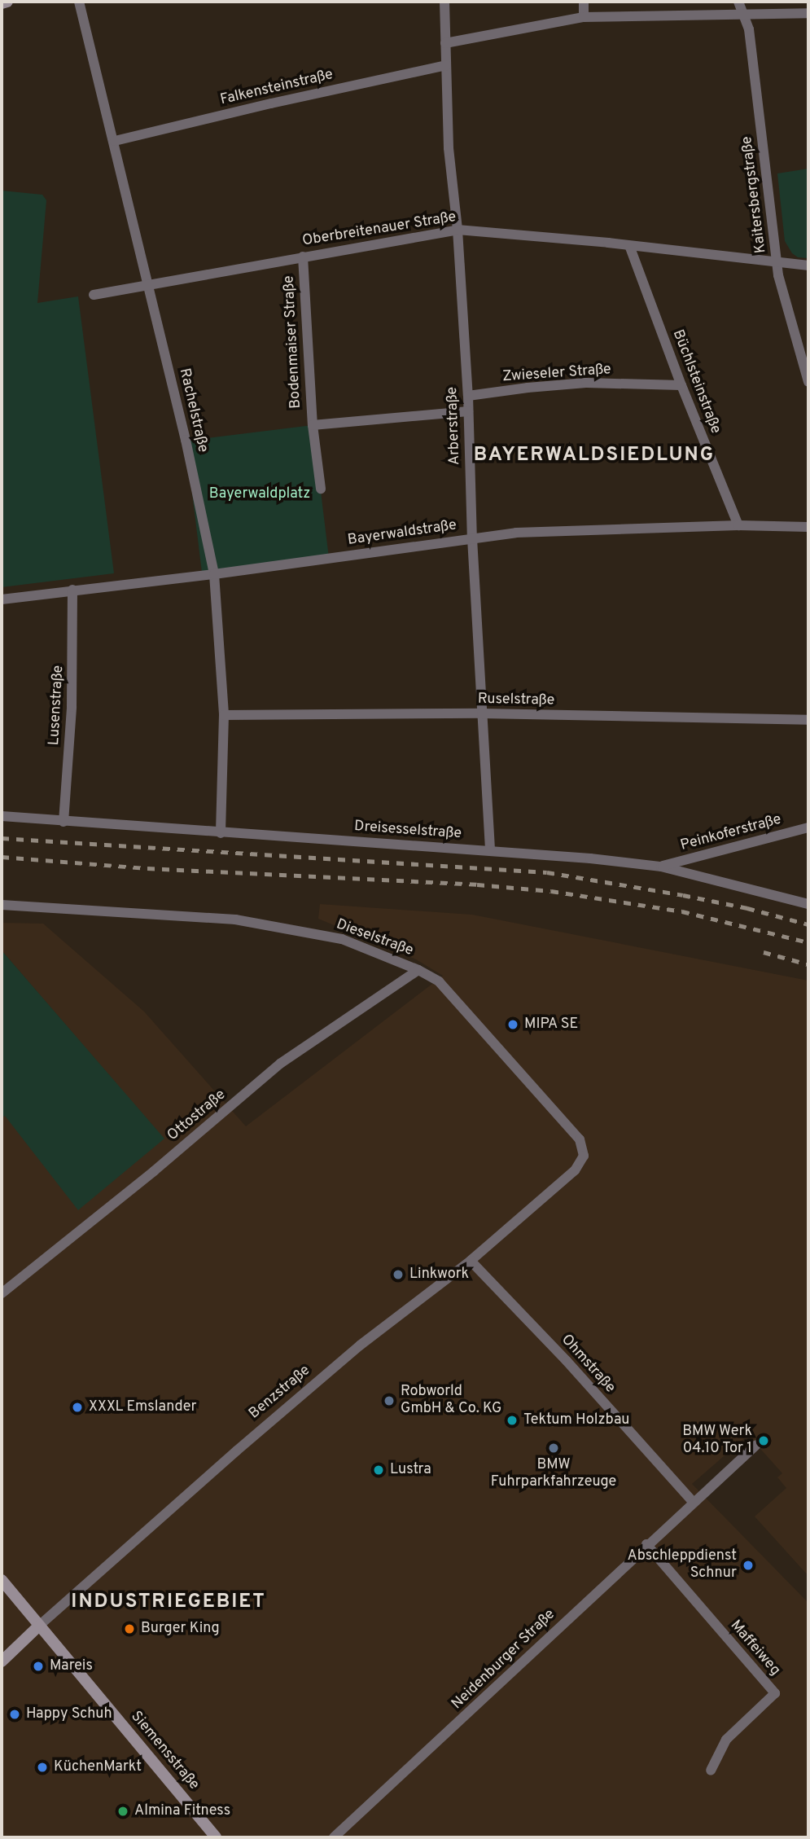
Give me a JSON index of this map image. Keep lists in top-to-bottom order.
{
  "streets": {
    "main road": ["Benzstraße", "Siemensstraße"],
    "street": [
      "Falkensteinstraße",
      "Kaitersbergstraße",
      "Oberbreitenauer Straße",
      "Bodenmaiser Straße",
      "Zwieseler Straße",
      "Büchlsteinstraße",
      "Rachelstraße",
      "Arberstraße",
      "Bayerwaldstraße",
      "Ruselstraße",
      "Lusenstraße",
      "Dreisesselstraße",
      "Peinkoferstraße",
      "Dieselstraße",
      "Ottostraße",
      "Ohmstraße",
      "Maffeiweg",
      "Neidenburger Straße"
    ]
  },
  "crossings": [
    ["Falkensteinstraße", "Rachelstraße"],
    ["Falkensteinstraße", "Arberstraße"],
    ["Kaitersbergstraße", "Oberbreitenauer Straße"],
    ["Oberbreitenauer Straße", "Bodenmaiser Straße"],
    ["Oberbreitenauer Straße", "Büchlsteinstraße"],
    ["Oberbreitenauer Straße", "Rachelstraße"],
    ["Oberbreitenauer Straße", "Arberstraße"],
    ["Bodenmaiser Straße", "Arberstraße"],
    ["Zwieseler Straße", "Büchlsteinstraße"],
    ["Zwieseler Straße", "Arberstraße"],
    ["Büchlsteinstraße", "Bayerwaldstraße"],
    ["Rachelstraße", "Bayerwaldstraße"],
    ["Rachelstraße", "Ruselstraße"],
    ["Rachelstraße", "Dreisesselstraße"],
    ["Arberstraße", "Bayerwaldstraße"],
    ["Arberstraße", "Ruselstraße"],
    ["Arberstraße", "Dreisesselstraße"],
    ["Bayerwaldstraße", "Lusenstraße"],
    ["Lusenstraße", "Dreisesselstraße"],
    ["Dreisesselstraße", "Peinkoferstraße"],
    ["Dieselstraße", "Ottostraße"],
    ["Dieselstraße", "Benzstraße"],
    ["Ohmstraße", "Benzstraße"],
    ["Ohmstraße", "Neidenburger Straße"],
    ["Benzstraße", "Siemensstraße"],
    ["Maffeiweg", "Neidenburger Straße"]
  ],
  "districts": ["BAYERWALDSIEDLUNG", "INDUSTRIEGEBIET"],
  "parks": ["Bayerwaldplatz"],
  "places": [
    "MIPA SE",
    "Linkwork",
    "Robworld GmbH & Co. KG",
    "XXXL Emslander",
    "Tektum Holzbau",
    "BMW Werk 04.10 Tor 1",
    "BMW Fuhrparkfahrzeuge",
    "Lustra",
    "Abschleppdienst Schnur",
    "Burger King",
    "Mareis",
    "Happy Schuh",
    "KüchenMarkt",
    "Almina Fitness"
  ]
}
